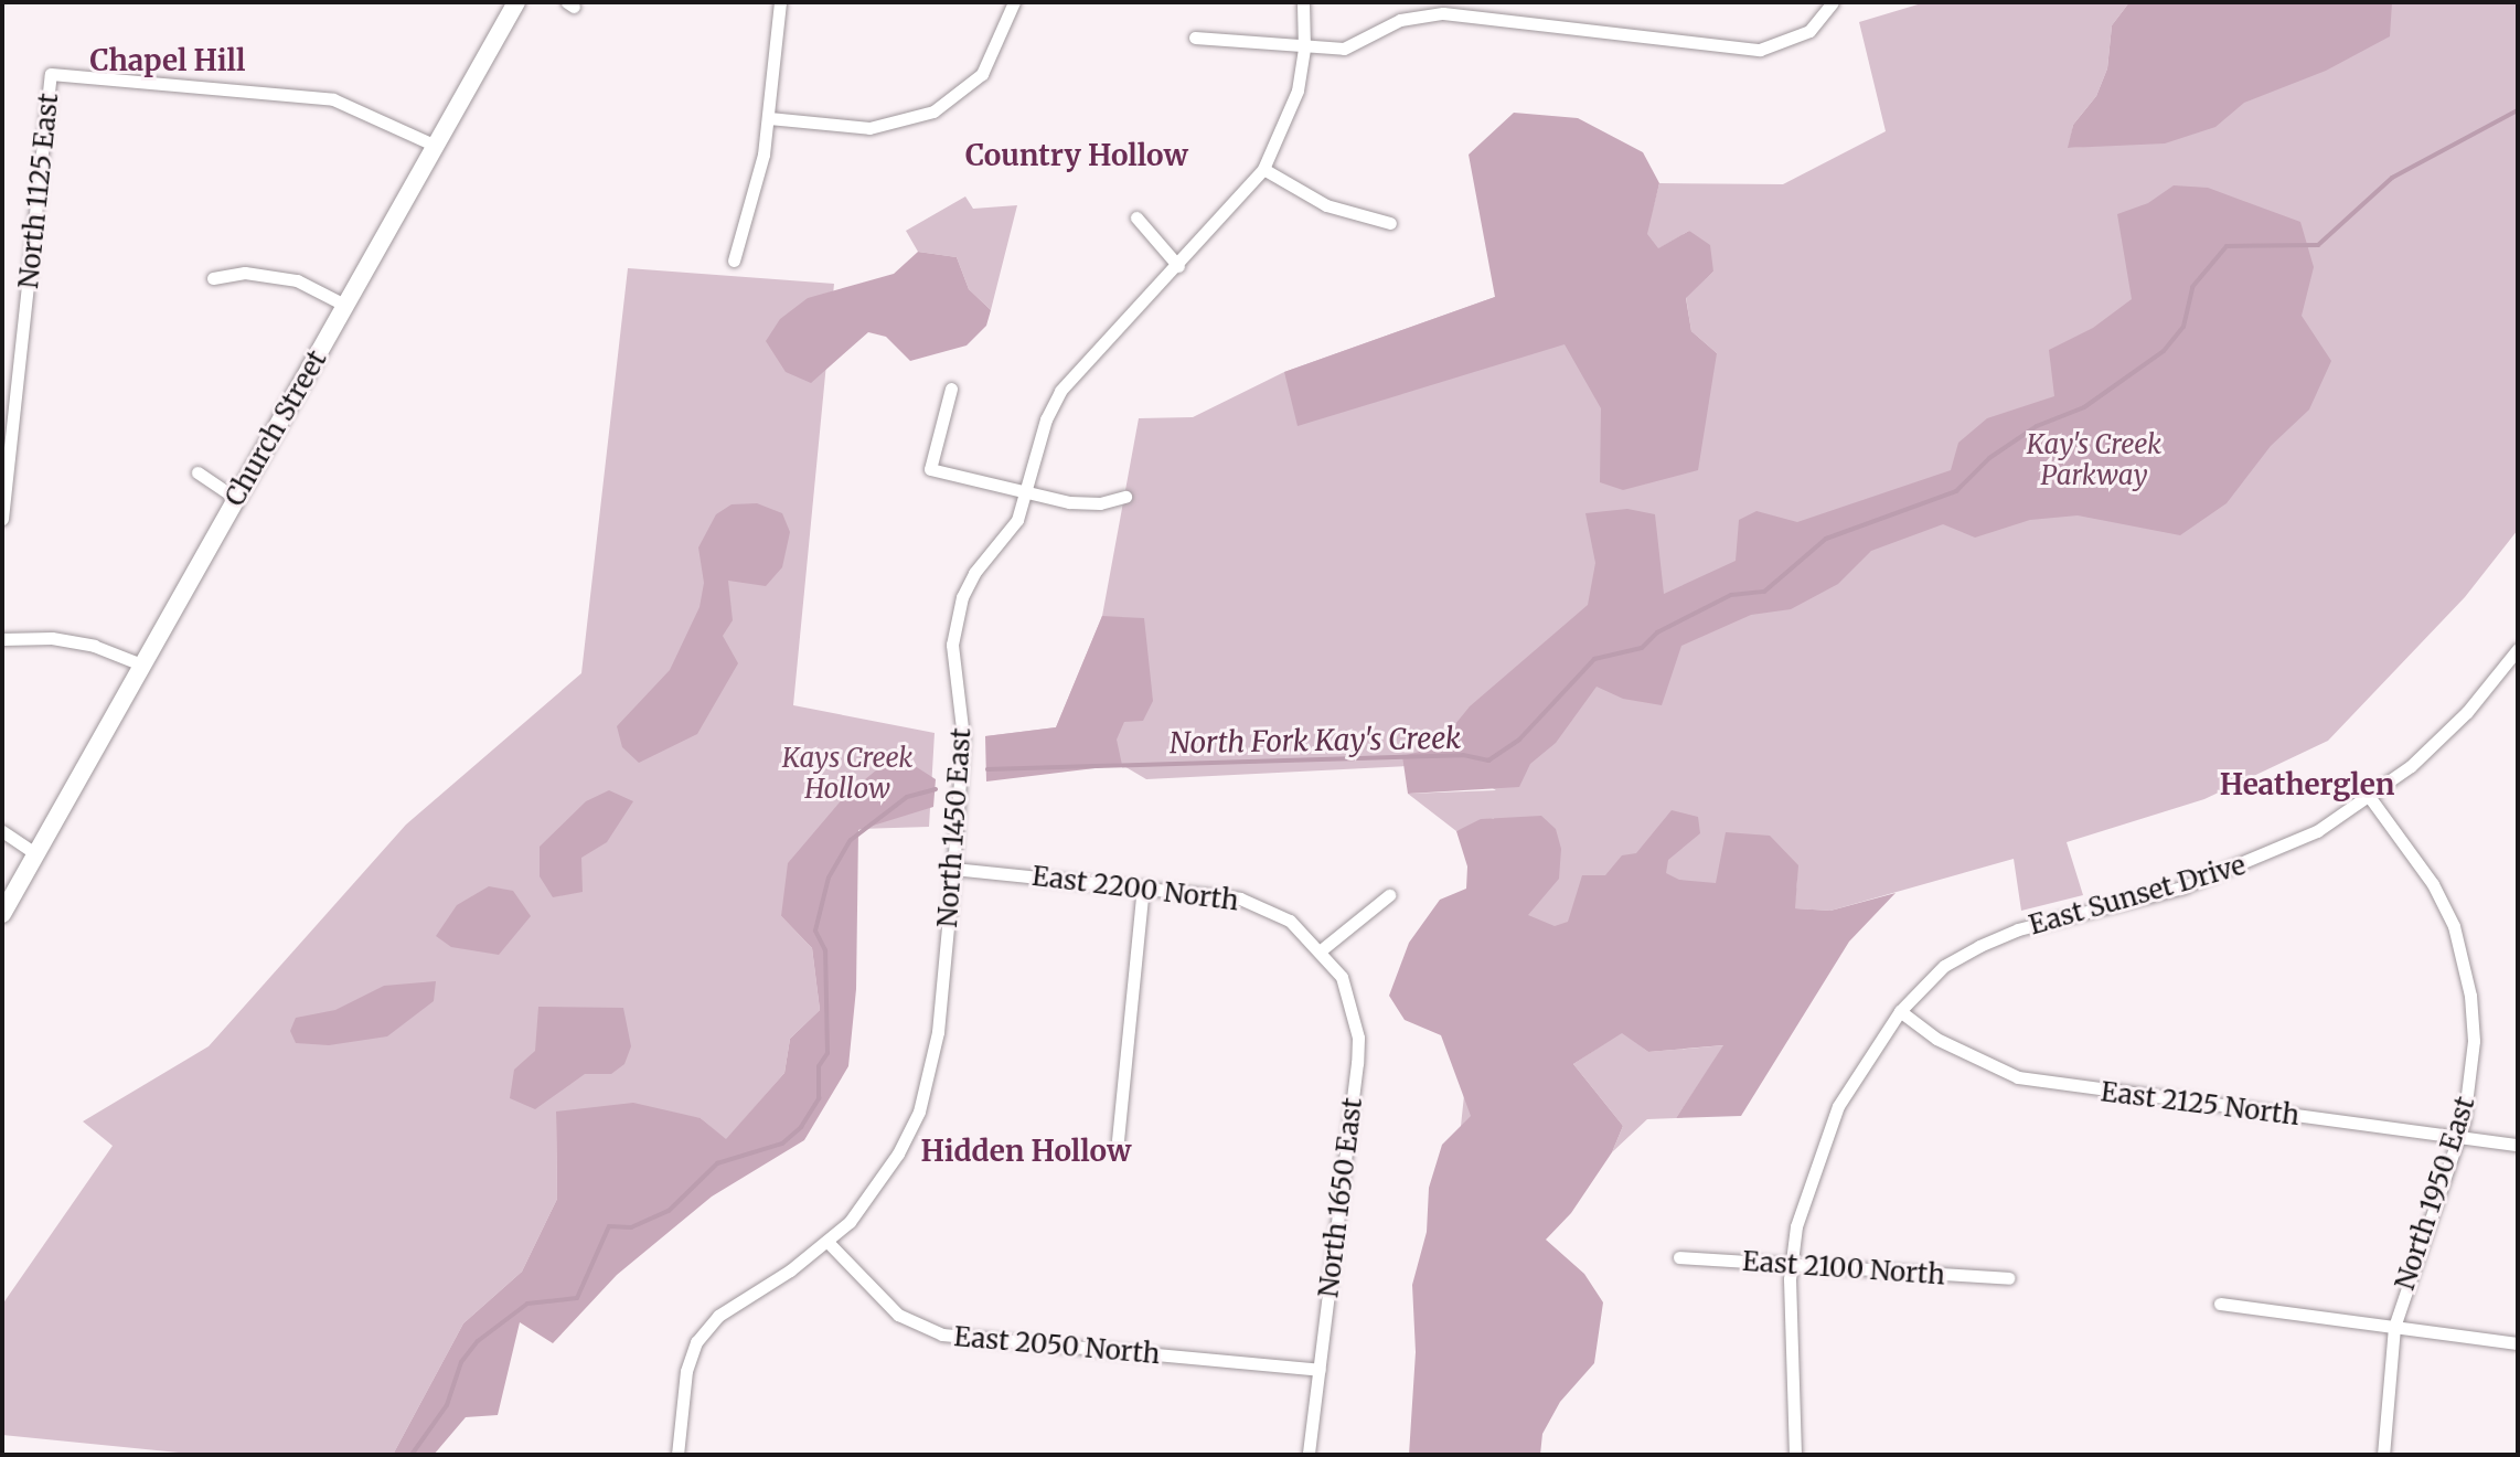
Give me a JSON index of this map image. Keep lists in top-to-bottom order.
{
  "streets": {
    "street": [
      "North 1125 East",
      "Church Street",
      "North 1450 East",
      "East 2200 North",
      "East Sunset Drive",
      "East 2125 North",
      "North 1950 East",
      "North 1650 East",
      "East 2100 North",
      "East 2050 North"
    ]
  },
  "crossings": [
    ["North 1125 East", "Church Street"],
    ["North 1450 East", "East 2200 North"],
    ["North 1450 East", "East 2050 North"],
    ["East 2200 North", "North 1650 East"],
    ["East Sunset Drive", "East 2125 North"],
    ["East Sunset Drive", "North 1950 East"],
    ["East Sunset Drive", "East 2100 North"],
    ["East 2125 North", "North 1950 East"],
    ["North 1650 East", "East 2050 North"]
  ],
  "districts": [
    "Chapel Hill",
    "Country Hollow",
    "Heatherglen",
    "Hidden Hollow"
  ],
  "water": ["North Fork Kay's Creek"],
  "parks": ["Kay's Creek Parkway", "Kays Creek Hollow"]
}
